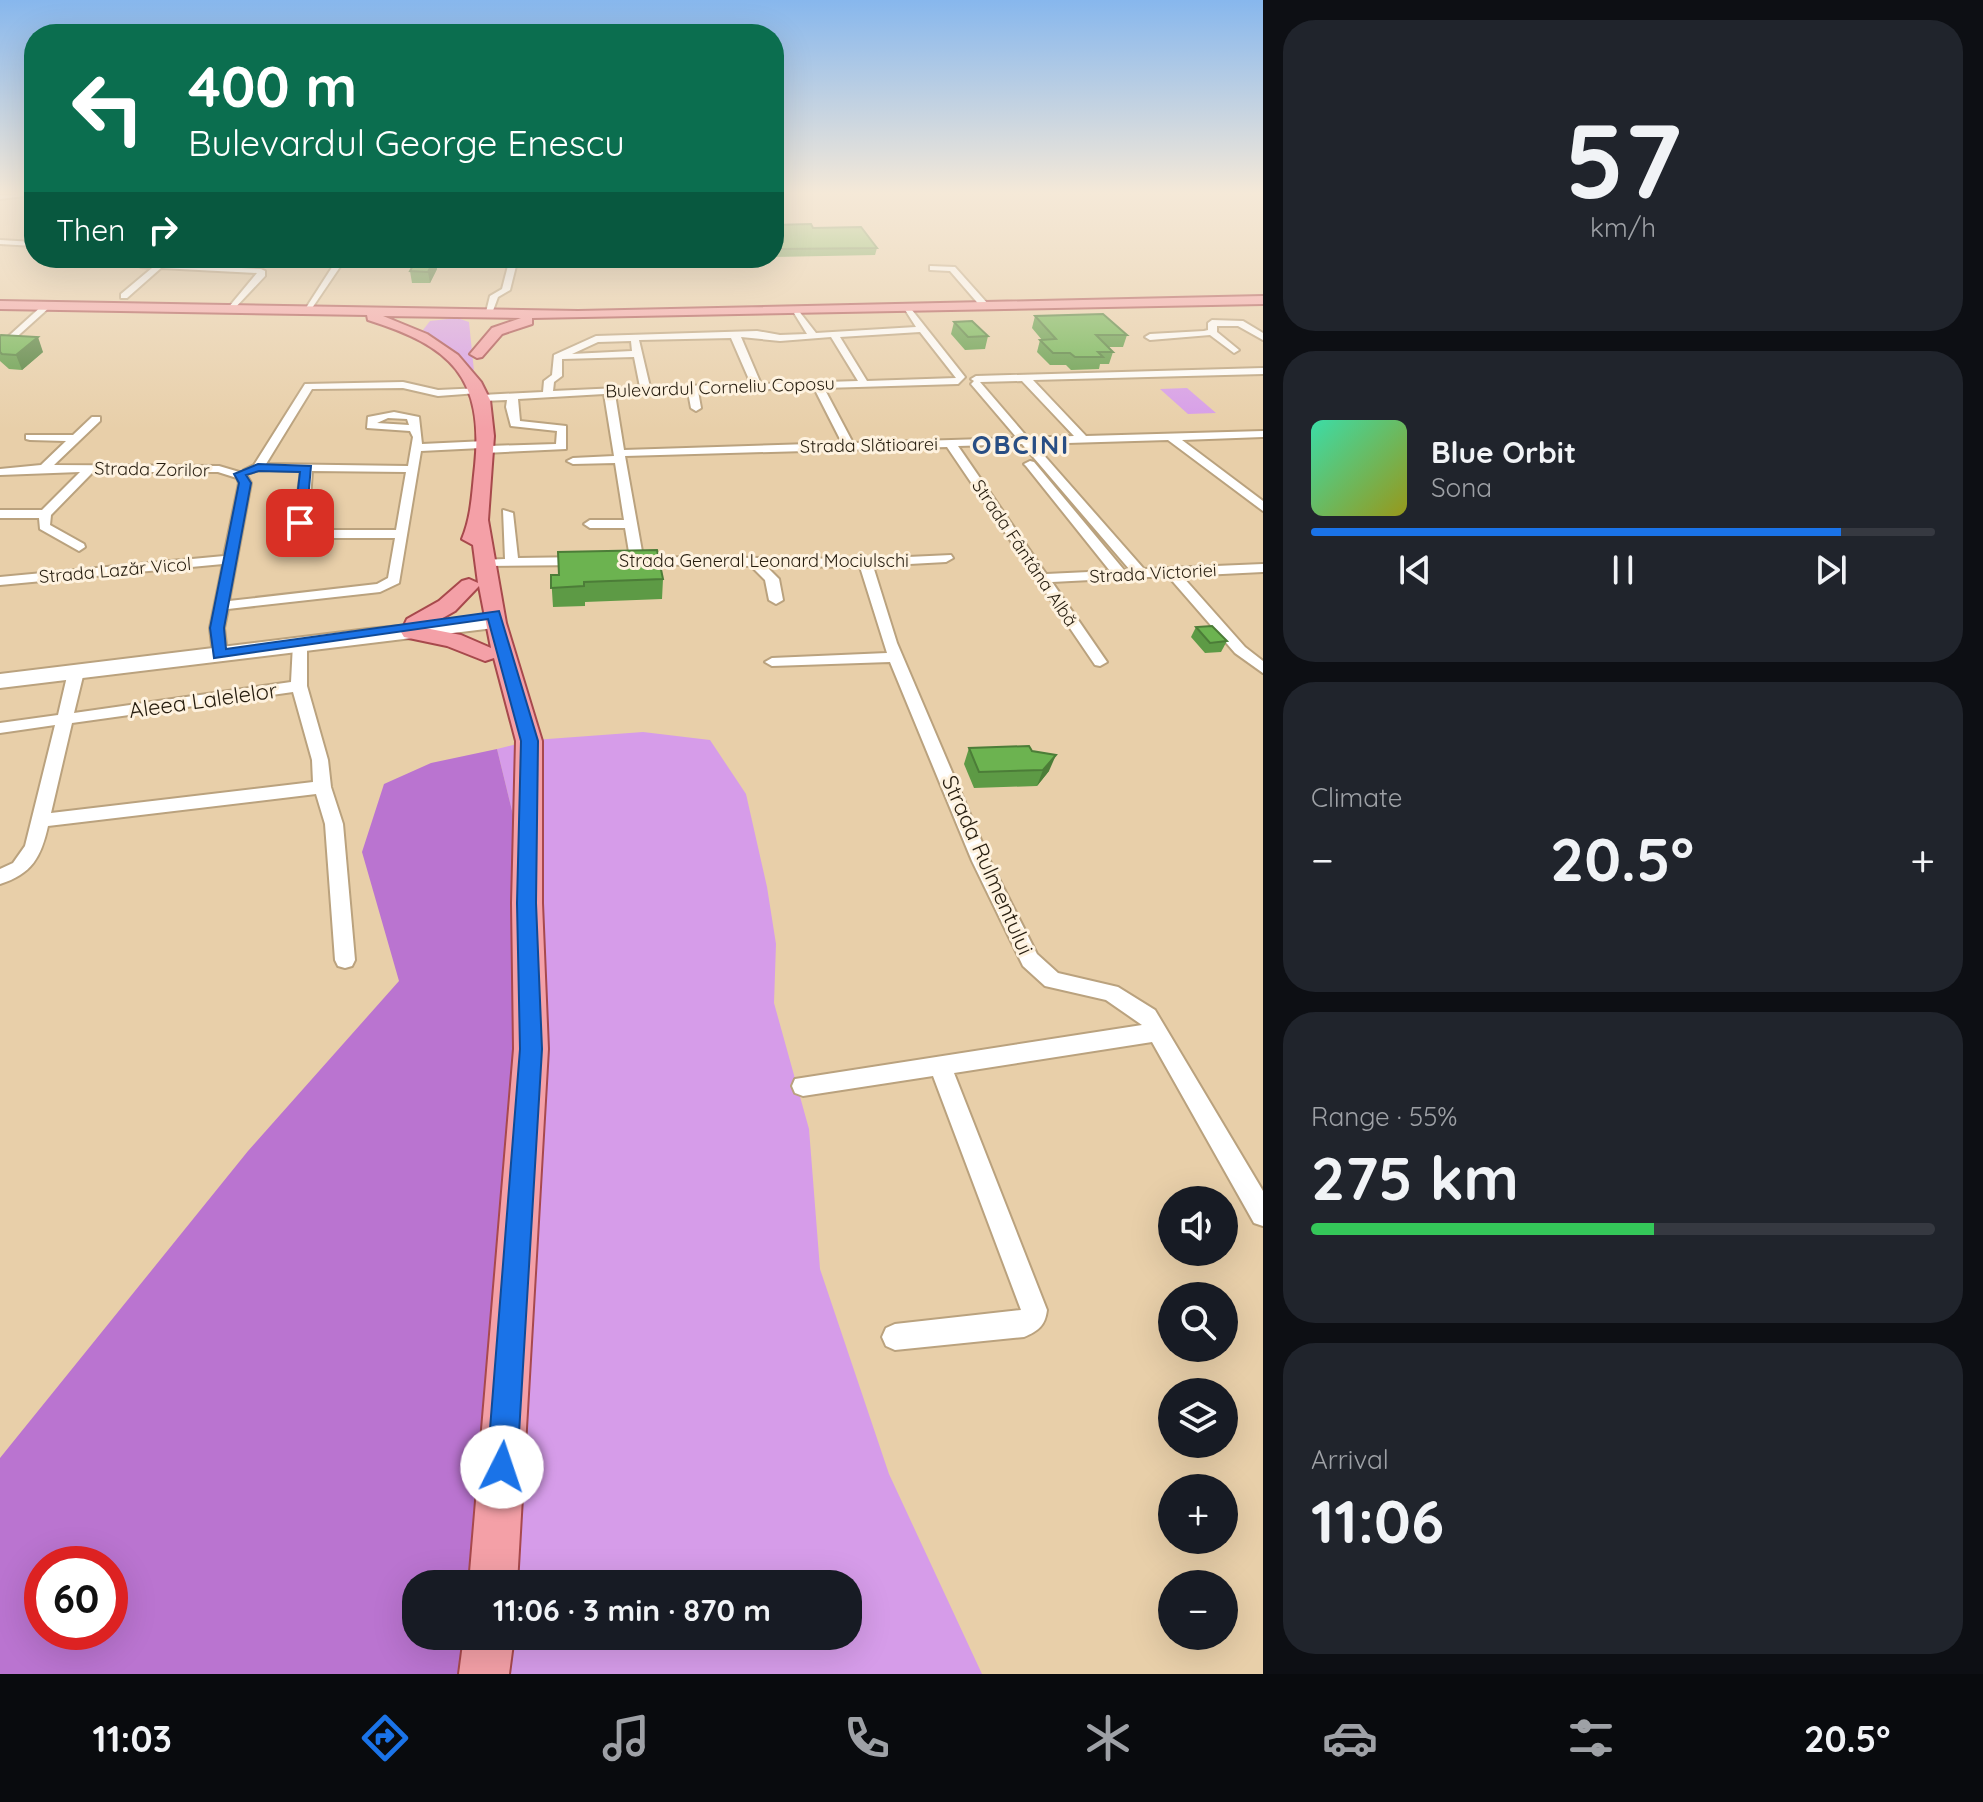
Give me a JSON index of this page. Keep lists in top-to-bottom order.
{
  "streets": {
    "street": [
      "Bulevardul Corneliu Coposu",
      "Strada Slătioarei",
      "Strada Zorilor",
      "Strada Fântâna Albă",
      "Strada General Leonard Mociulschi",
      "Strada Lazăr Vicol",
      "Strada Victoriei",
      "Aleea Lalelelor",
      "Strada Rulmentului"
    ]
  },
  "crossings": [
    ["Strada Slătioarei", "Strada Fântâna Albă"],
    ["Strada Zorilor", "Strada Lazăr Vicol"],
    ["Strada Fântâna Albă", "Strada Victoriei"],
    ["Strada General Leonard Mociulschi", "Strada Rulmentului"]
  ],
  "districts": ["OBCINI"],
  "page": {
    "tile": [
      ["57", "km/h"],
      "Climate",
      ["Range · 55%", "275 km"],
      ["Arrival", "11:06"]
    ],
    "turn": ["400 m", "Bulevardul George Enescu"],
    "then": "Then",
    "song": ["Blue Orbit", "Sona"],
    "heat": ["−", "20.5°", "+"],
    "map_buttons": ["+", "−"],
    "limit": "60",
    "trip": "11:06 · 3 min · 870 m",
    "tabs": ["11:03", "20.5°"]
  }
}
